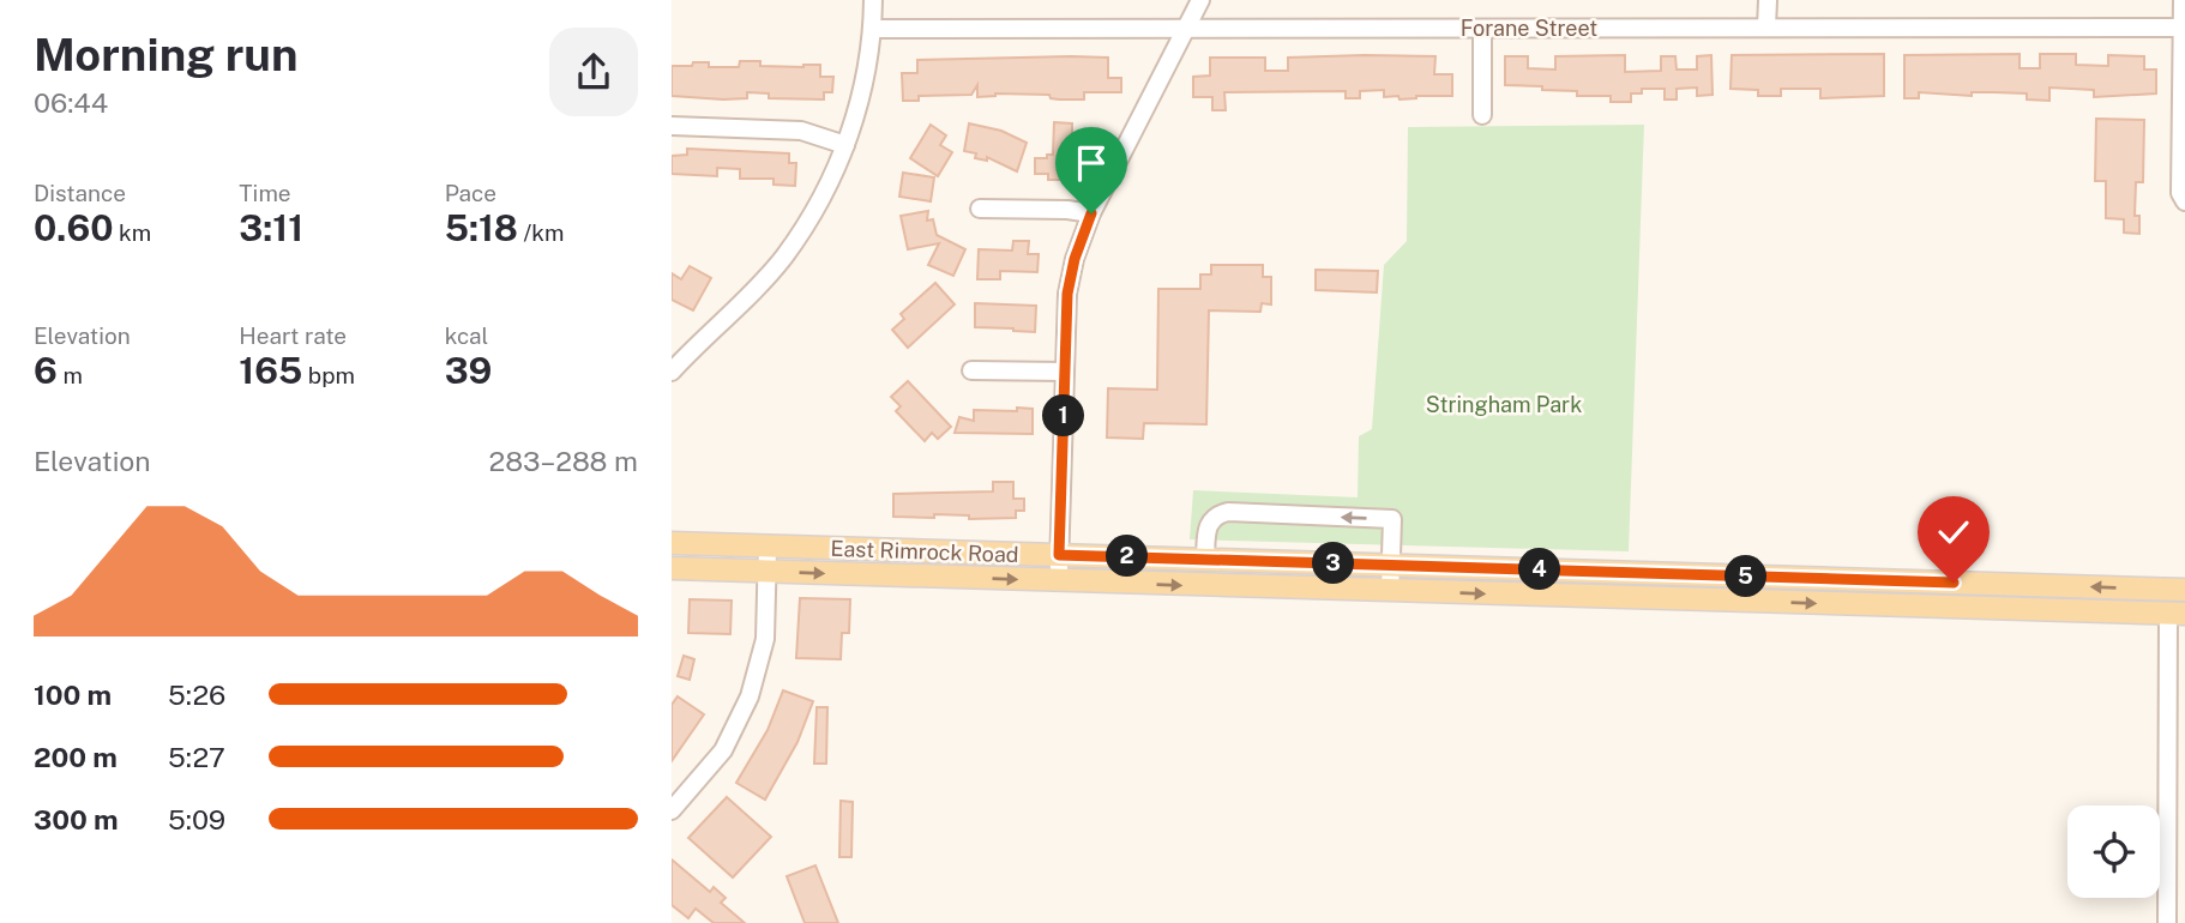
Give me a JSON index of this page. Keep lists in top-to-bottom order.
{
  "streets": {
    "main road": ["East Rimrock Road"],
    "street": ["Forane Street"]
  },
  "parks": ["Stringham Park"],
  "page": {
    "heading": ["Morning run", "06:44"],
    "stats": [
      ["Distance", "0.60 km"],
      ["Time", "3:11"],
      ["Pace", "5:18 /km"],
      ["Elevation", "6 m"],
      ["Heart rate", "165 bpm"],
      ["kcal", "39"]
    ],
    "pins": [
      "1",
      "2",
      "3",
      "4",
      "5"
    ],
    "chart": ["Elevation", "283–288 m"],
    "list": [
      {
        "name": "100 m",
        "note": "5:26"
      },
      {
        "name": "200 m",
        "note": "5:27"
      },
      {
        "name": "300 m",
        "note": "5:09"
      }
    ]
  }
}
